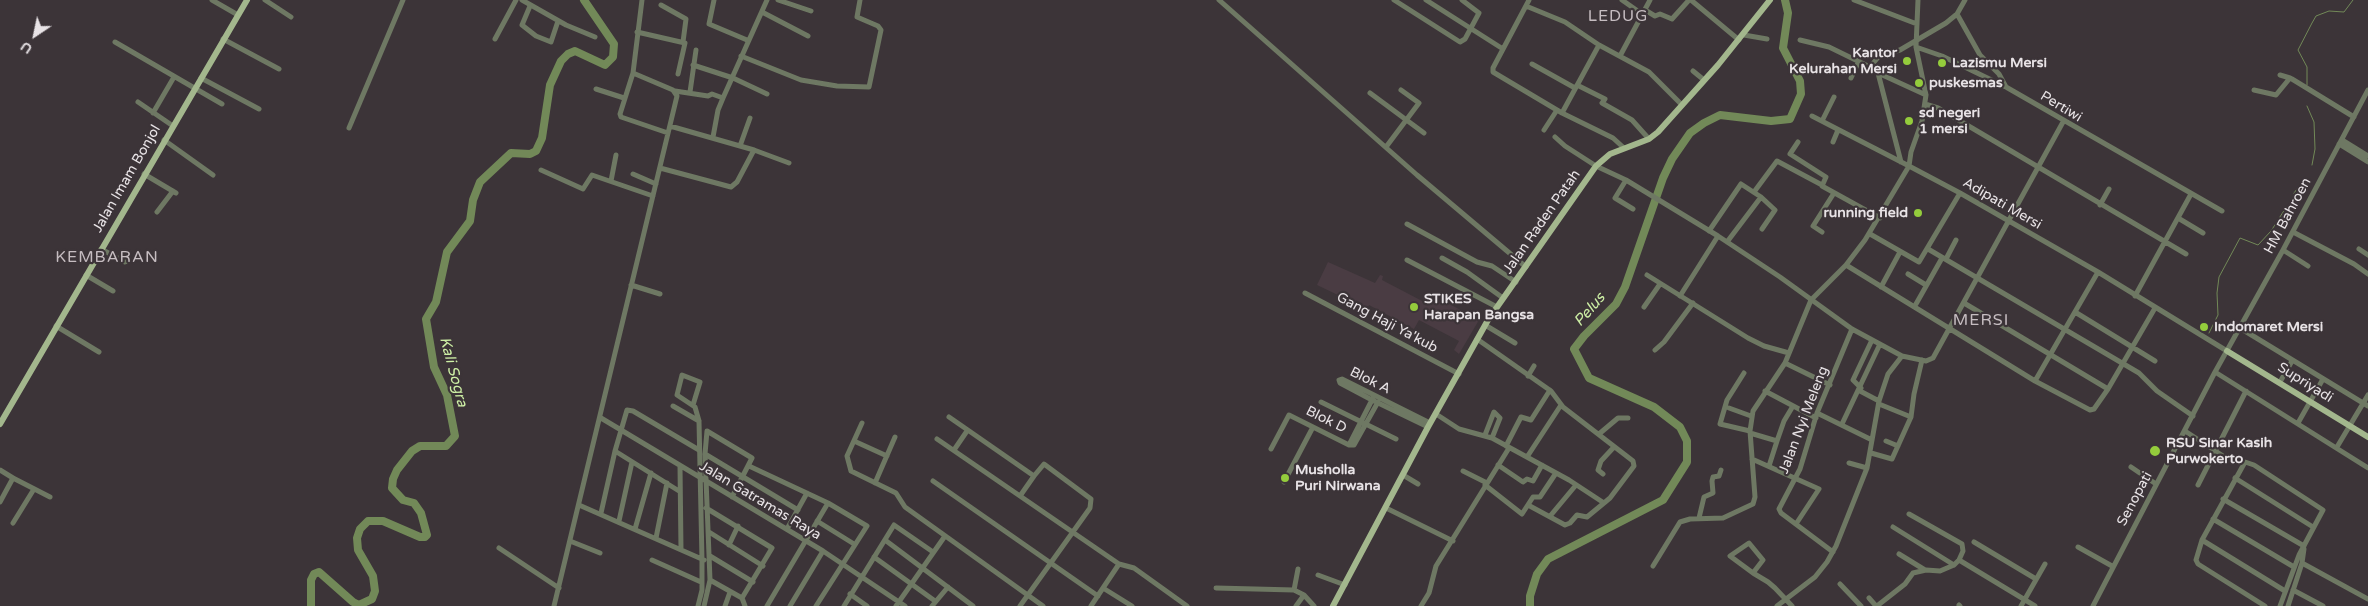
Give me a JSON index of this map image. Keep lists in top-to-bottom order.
{
  "streets": {
    "main road": ["Jalan Imam Bonjol", "Jalan Raden Patah", "Supriyadi"],
    "street": [
      "Pertiwi",
      "Adipati Mersi",
      "HM Bahroen",
      "Gang Haji Ya'kub",
      "Blok A",
      "Blok D",
      "Jalan Nyi Meleng",
      "Senopati",
      "Jalan Gatramas Raya"
    ]
  },
  "crossings": [
    ["Adipati Mersi", "HM Bahroen"],
    ["Adipati Mersi", "Supriyadi"],
    ["Adipati Mersi", "Senopati"],
    ["HM Bahroen", "Supriyadi"],
    ["HM Bahroen", "Senopati"],
    ["Jalan Raden Patah", "Gang Haji Ya'kub"],
    ["Jalan Raden Patah", "Blok A"],
    ["Supriyadi", "Senopati"]
  ],
  "districts": ["LEDUG", "KEMBARAN", "MERSI"],
  "water": ["Pelus", "Kali Sogra"],
  "places": [
    "Kantor Kelurahan Mersi",
    "Lazismu Mersi",
    "puskesmas",
    "sd negeri 1 mersi",
    "running field",
    "STIKES Harapan Bangsa",
    "Indomaret Mersi",
    "RSU Sinar Kasih Purwokerto",
    "Musholla Puri Nirwana"
  ],
  "north": "bottom left"
}
